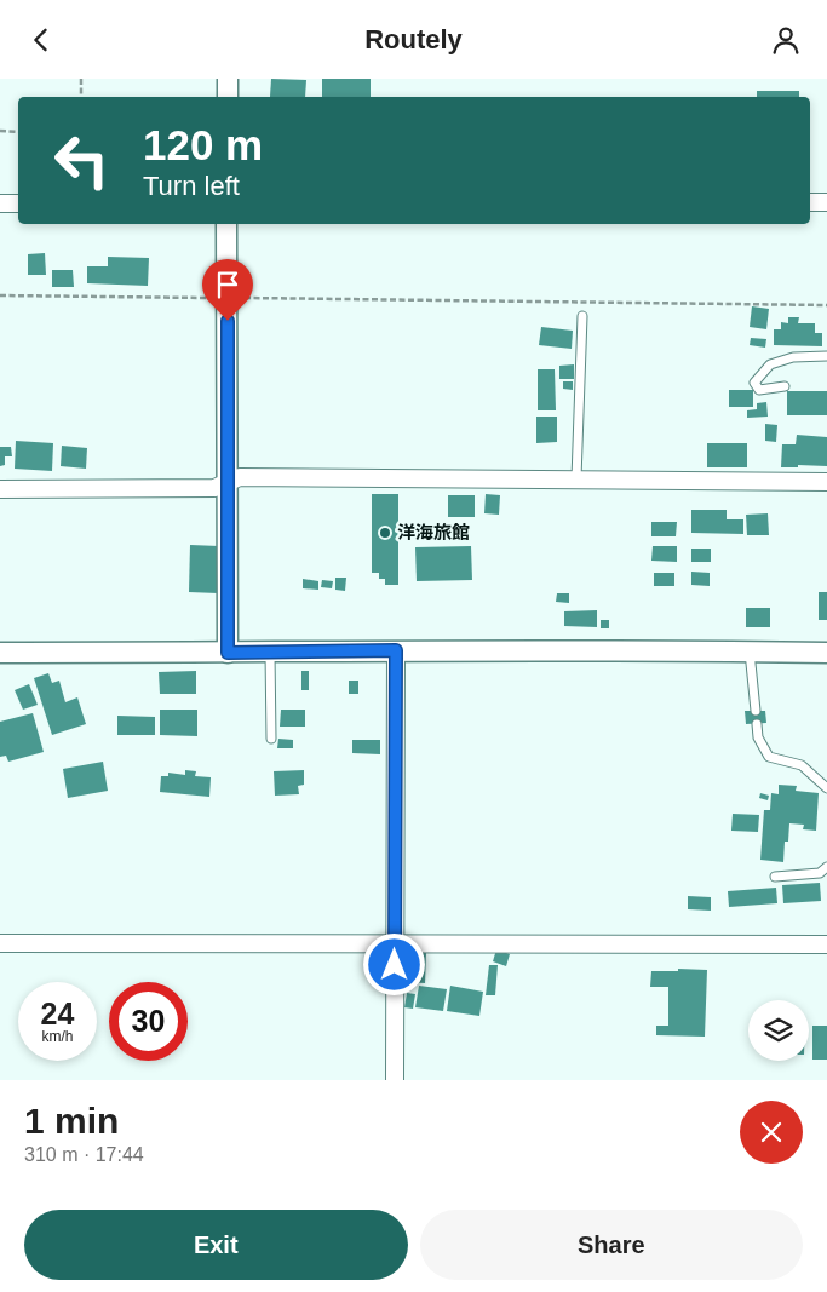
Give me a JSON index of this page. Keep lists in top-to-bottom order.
{
  "places": ["洋海旅館"],
  "page": {
    "header": "Routely",
    "turn": ["120 m", "Turn left"],
    "speed": "24 km/h",
    "limit": "30",
    "heading": ["1 min", "310 m · 17:44"],
    "buttons": ["Exit", "Share"]
  }
}
